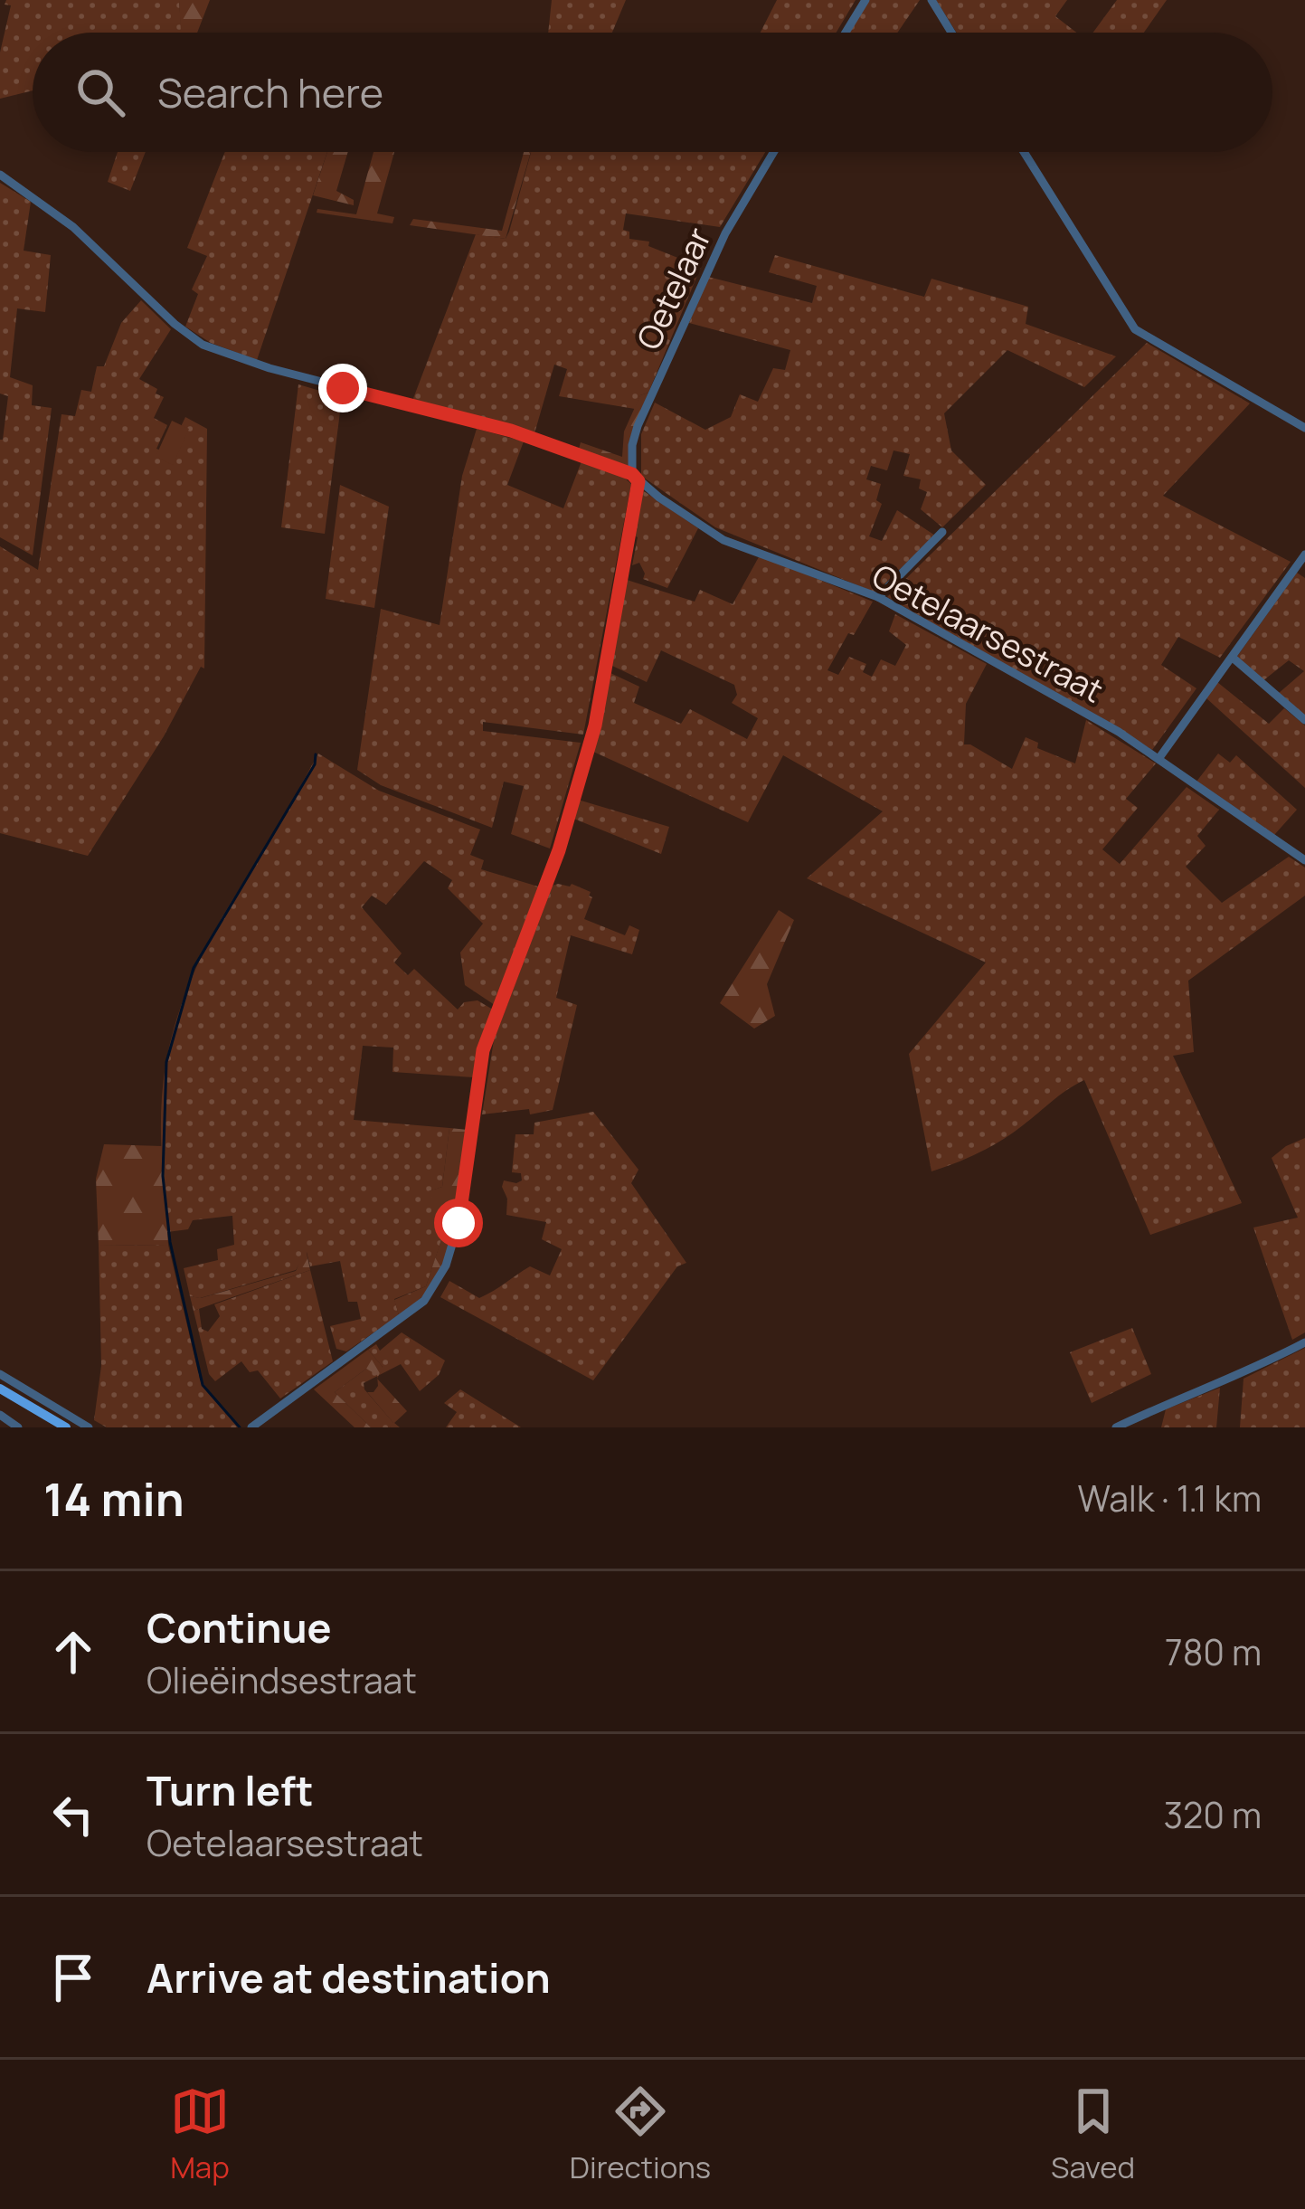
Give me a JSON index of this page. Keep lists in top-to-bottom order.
{
  "streets": {
    "street": ["Oetelaar", "Oetelaarsestraat"]
  },
  "crossings": [
    ["Oetelaar", "Oetelaarsestraat"]
  ],
  "page": {
    "search": "Search here",
    "heading": ["14 min", "Walk · 1.1 km"],
    "list": [
      ["Continue", "Olieëindsestraat", "780 m"],
      ["Turn left", "Oetelaarsestraat", "320 m"],
      "Arrive at destination"
    ],
    "nav": ["Map", "Directions", "Saved"]
  }
}
